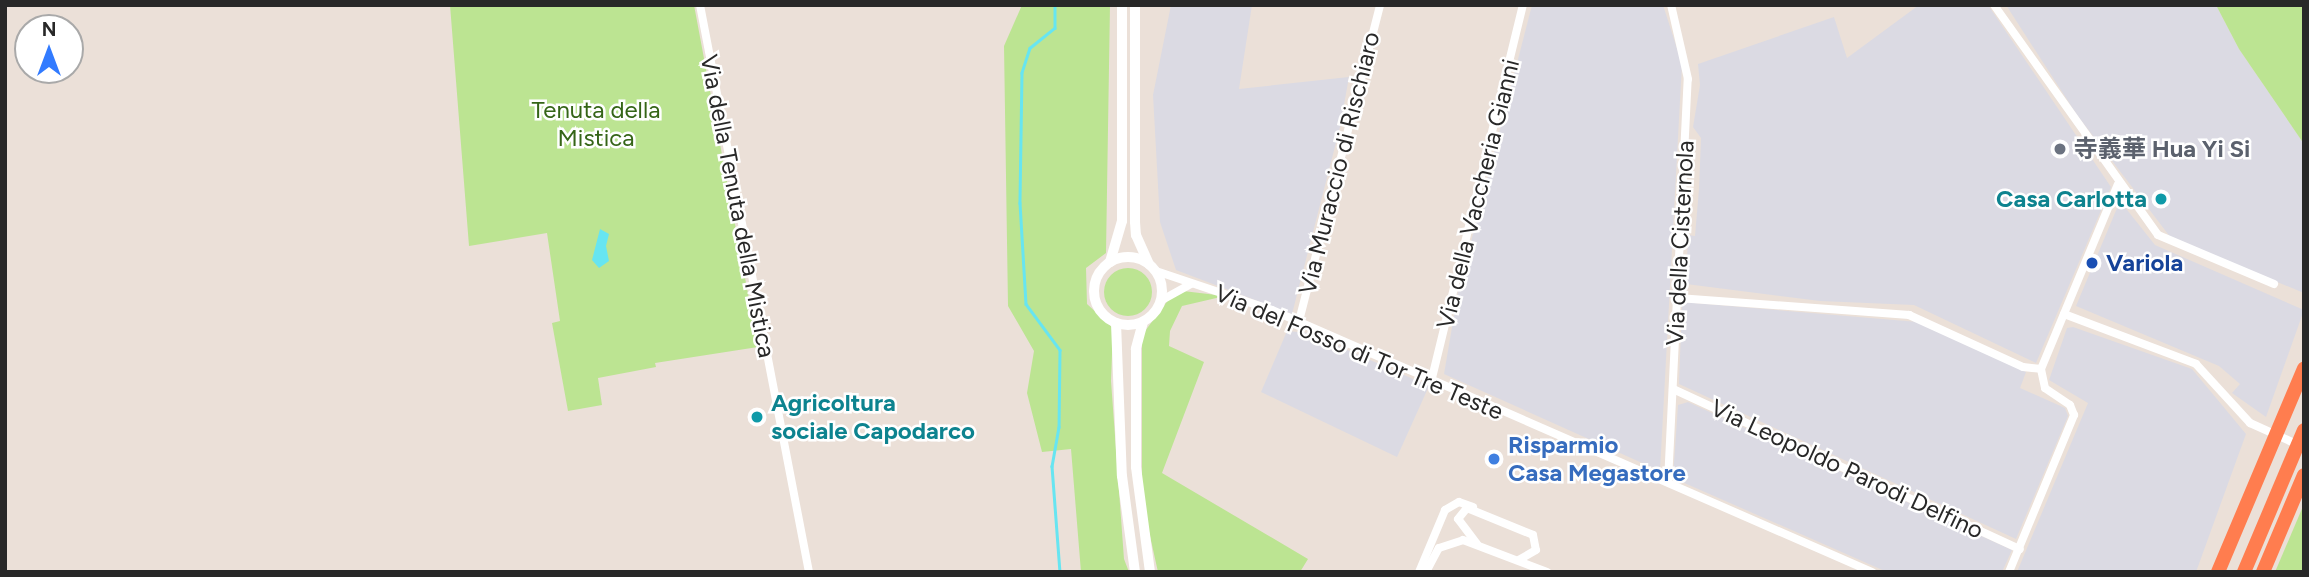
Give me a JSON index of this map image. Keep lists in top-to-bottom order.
{
  "streets": {
    "street": [
      "Via Muraccio di Rischiaro",
      "Via della Vaccheria Gianni",
      "Via della Tenuta della Mistica",
      "Via della Cisternola",
      "Via del Fosso di Tor Tre Teste",
      "Via Leopoldo Parodi Delfino"
    ]
  },
  "crossings": [
    ["Via Muraccio di Rischiaro", "Via del Fosso di Tor Tre Teste"],
    ["Via della Vaccheria Gianni", "Via del Fosso di Tor Tre Teste"],
    ["Via della Cisternola", "Via del Fosso di Tor Tre Teste"],
    ["Via della Cisternola", "Via Leopoldo Parodi Delfino"]
  ],
  "parks": ["Tenuta della Mistica"],
  "places": [
    "寺義華 Hua Yi Si",
    "Casa Carlotta",
    "Variola",
    "Agricoltura sociale Capodarco",
    "Risparmio Casa Megastore"
  ],
  "north": "top"
}
